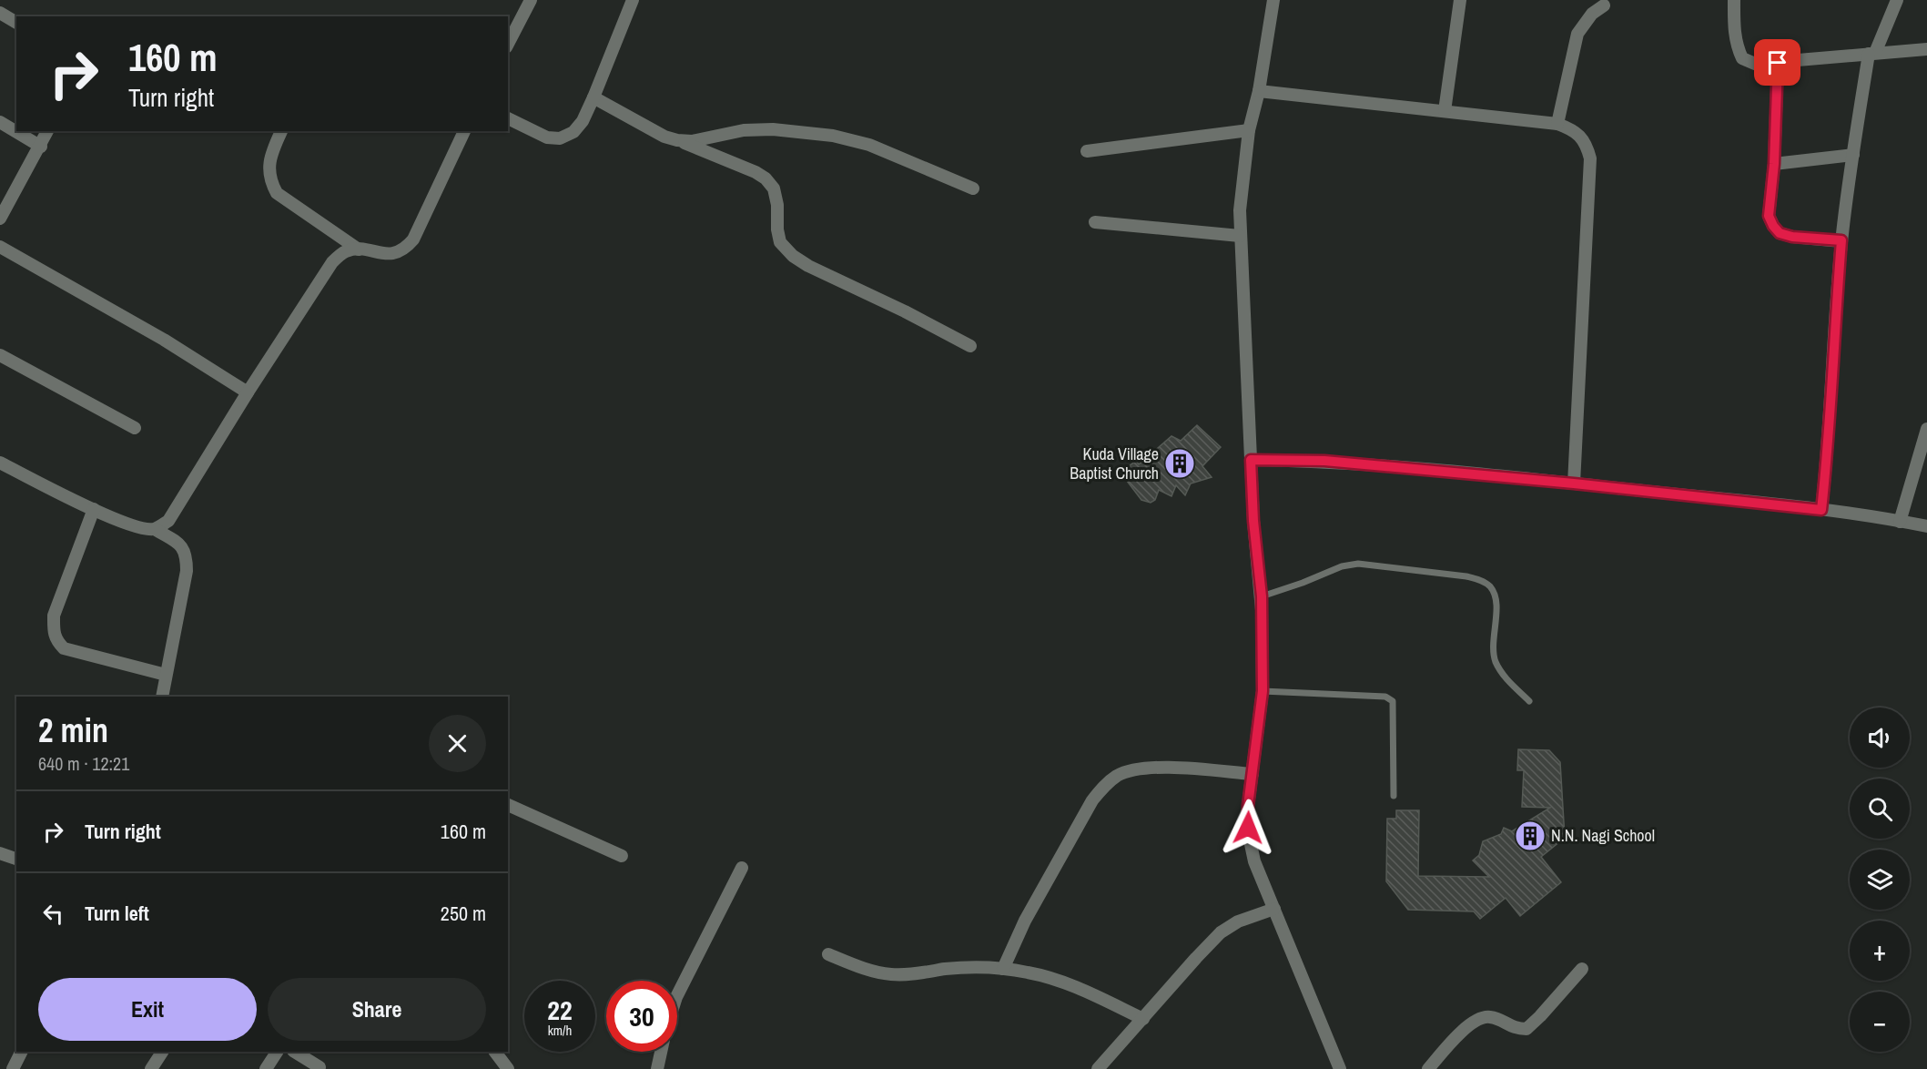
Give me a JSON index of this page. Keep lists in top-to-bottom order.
{
  "places": {
    "building": ["Kuda Village Baptist Church", "N.N. Nagi School"]
  },
  "page": {
    "turn": ["160 m", "Turn right"],
    "heading": ["2 min", "640 m · 12:21"],
    "map_buttons": ["+", "−"],
    "list": [
      {
        "name": "Turn right",
        "value": "160 m"
      },
      {
        "name": "Turn left",
        "value": "250 m"
      }
    ],
    "buttons": ["Exit", "Share"],
    "speed": "22 km/h",
    "limit": "30"
  }
}
